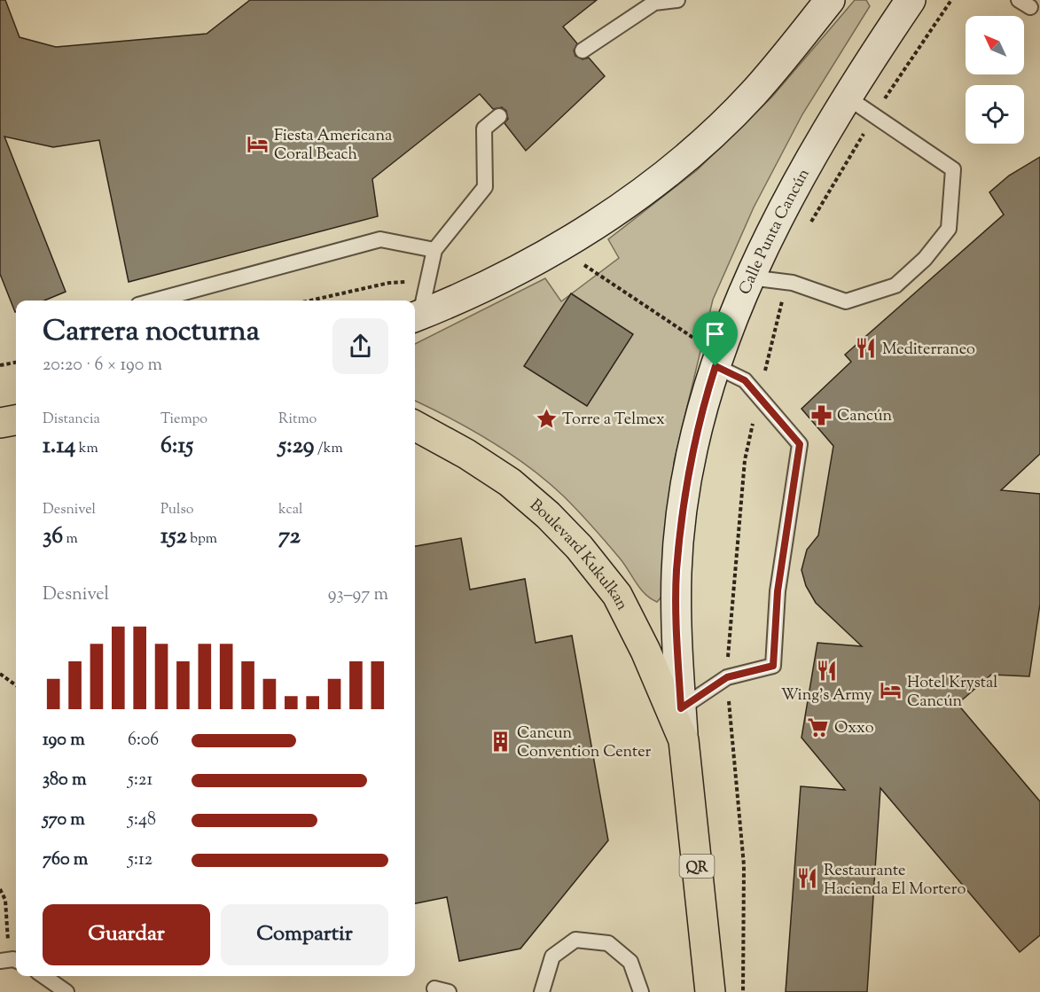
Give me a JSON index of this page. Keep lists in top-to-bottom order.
{
  "streets": {
    "main road": ["Boulevard Kukulkan", "QR"],
    "street": ["Calle Punta Cancún"]
  },
  "crossings": [
    ["Calle Punta Cancún", "Boulevard Kukulkan"],
    ["Calle Punta Cancún", "QR"],
    ["Boulevard Kukulkan", "QR"]
  ],
  "places": {
    "hotel": ["Fiesta Americana Coral Beach", "Hotel Krystal Cancún"],
    "restaurant": ["Mediterraneo", "Wing's Army", "Restaurante Hacienda El Mortero"],
    "pharmacy": ["Cancún"],
    "place": ["Torre a Telmex"],
    "supermarket": ["Oxxo"],
    "building": ["Cancun Convention Center"]
  },
  "north": "top left",
  "page": {
    "heading": ["Carrera nocturna", "20:20 · 6 × 190 m"],
    "stats": [
      ["Distancia", "1.14 km"],
      ["Tiempo", "6:15"],
      ["Ritmo", "5:29 /km"],
      ["Desnivel", "36 m"],
      ["Pulso", "152 bpm"],
      ["kcal", "72"]
    ],
    "chart": ["Desnivel", "93–97 m"],
    "list": [
      {
        "name": "190 m",
        "note": "6:06"
      },
      {
        "name": "380 m",
        "note": "5:21"
      },
      {
        "name": "570 m",
        "note": "5:48"
      },
      {
        "name": "760 m",
        "note": "5:12"
      }
    ],
    "buttons": ["Guardar", "Compartir"]
  }
}
